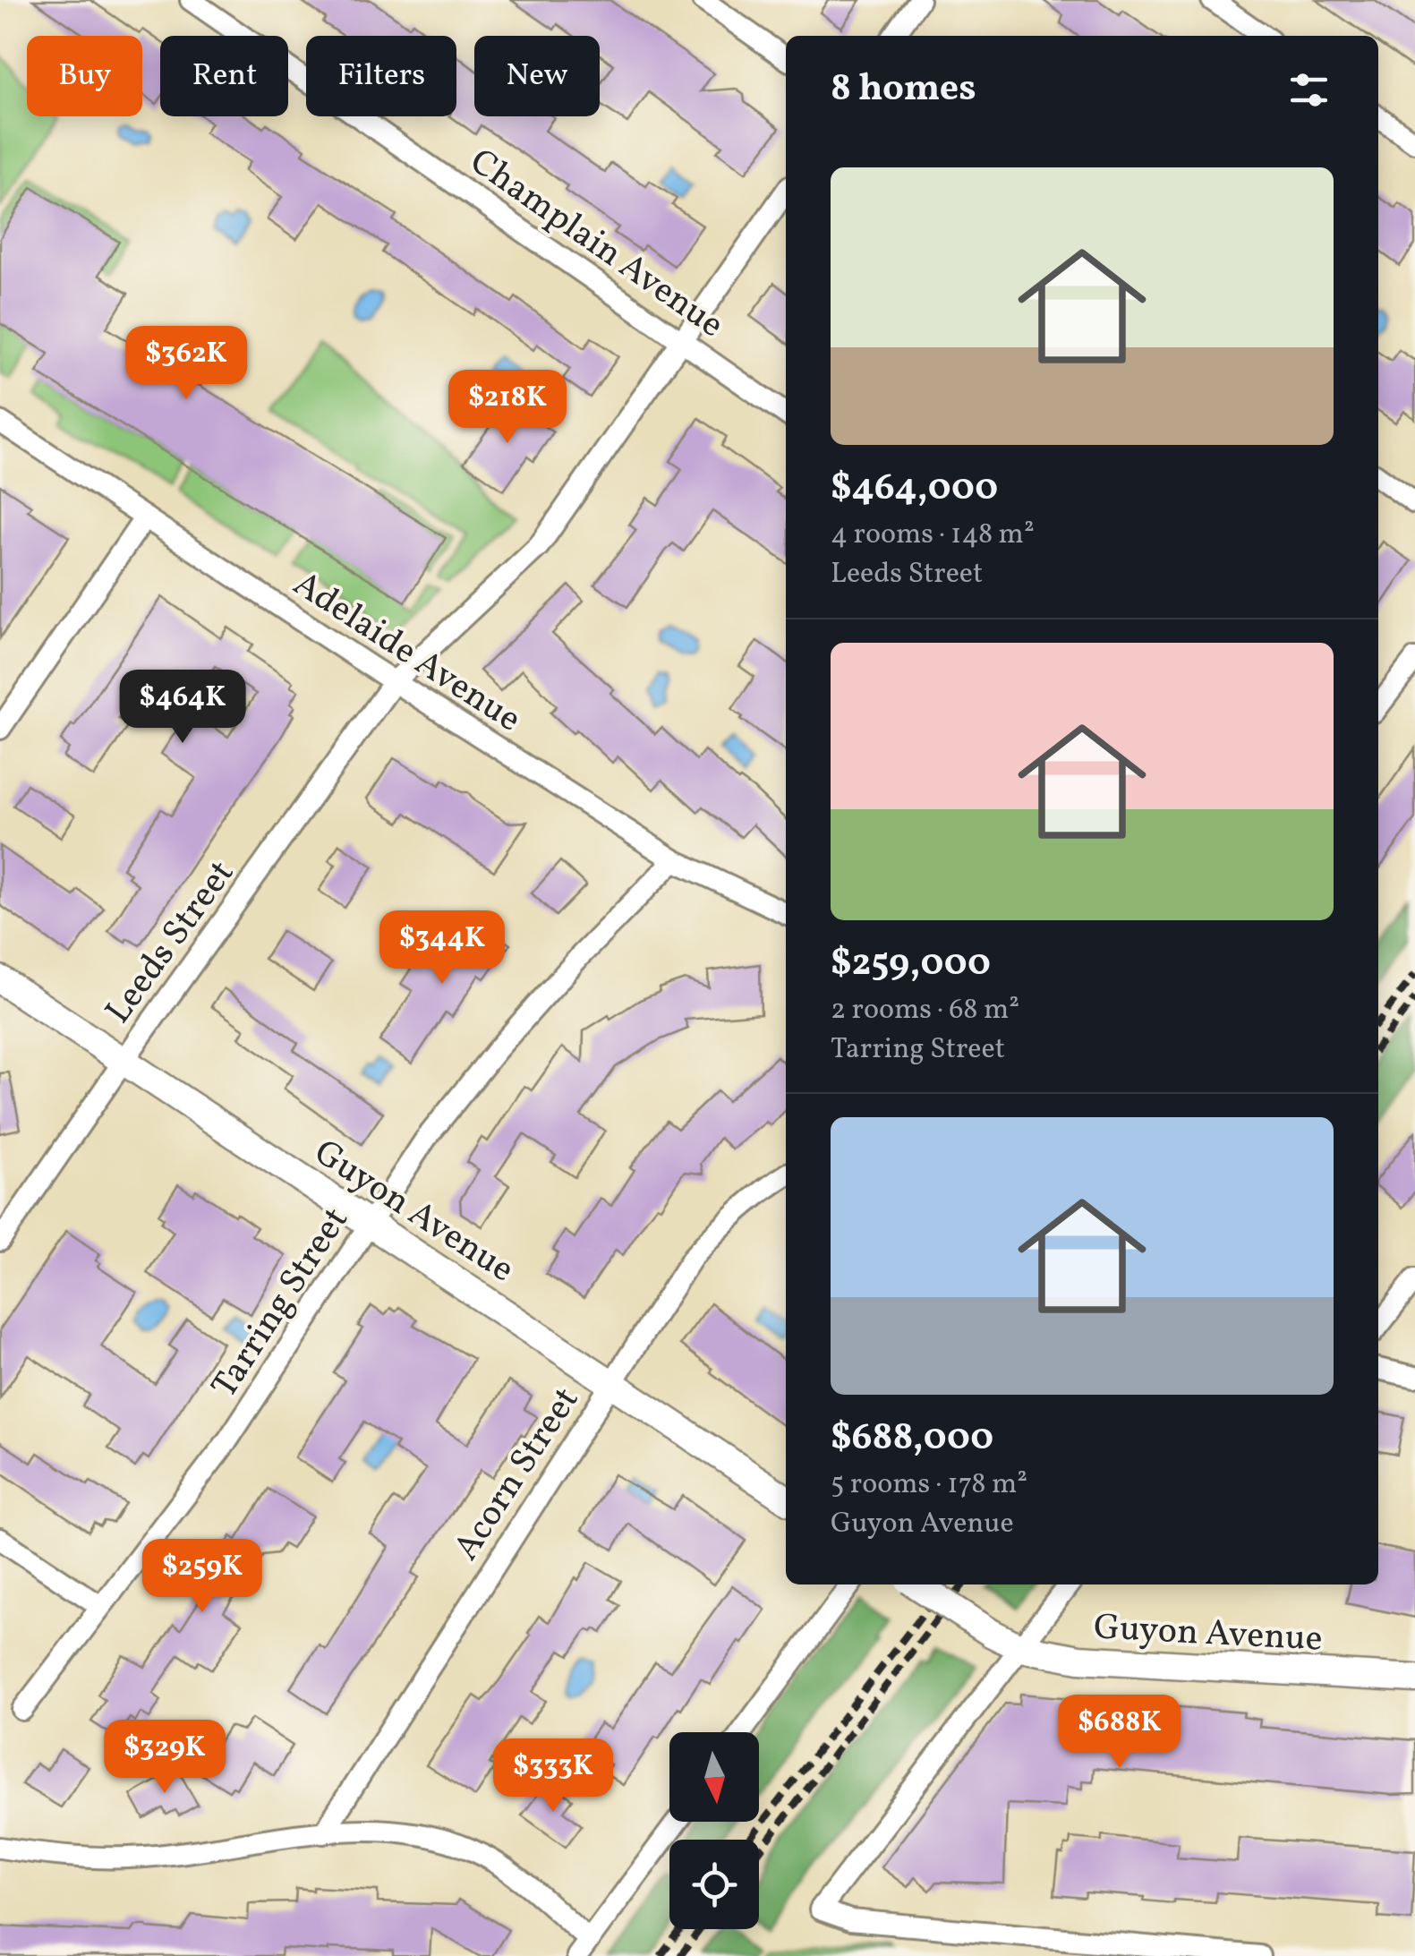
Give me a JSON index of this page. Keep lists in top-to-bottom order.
{
  "streets": {
    "street": [
      "Champlain Avenue",
      "Adelaide Avenue",
      "Leeds Street",
      "Guyon Avenue",
      "Tarring Street",
      "Acorn Street"
    ]
  },
  "crossings": [
    ["Champlain Avenue", "Leeds Street"],
    ["Adelaide Avenue", "Leeds Street"],
    ["Adelaide Avenue", "Tarring Street"],
    ["Leeds Street", "Guyon Avenue"],
    ["Guyon Avenue", "Tarring Street"],
    ["Guyon Avenue", "Acorn Street"]
  ],
  "north": "bottom",
  "page": {
    "chip": [
      "Buy",
      "Rent",
      "Filters",
      "New"
    ],
    "heading": "8 homes",
    "list": [
      {
        "name": "$464,000",
        "note": "4 rooms · 148 m² · Leeds Street"
      },
      {
        "name": "$259,000",
        "note": "2 rooms · 68 m² · Tarring Street"
      },
      {
        "name": "$688,000",
        "note": "5 rooms · 178 m² · Guyon Avenue"
      }
    ],
    "price": [
      "$362K",
      "$218K",
      "$464K",
      "$344K",
      "$259K",
      "$688K",
      "$329K",
      "$333K"
    ]
  }
}
